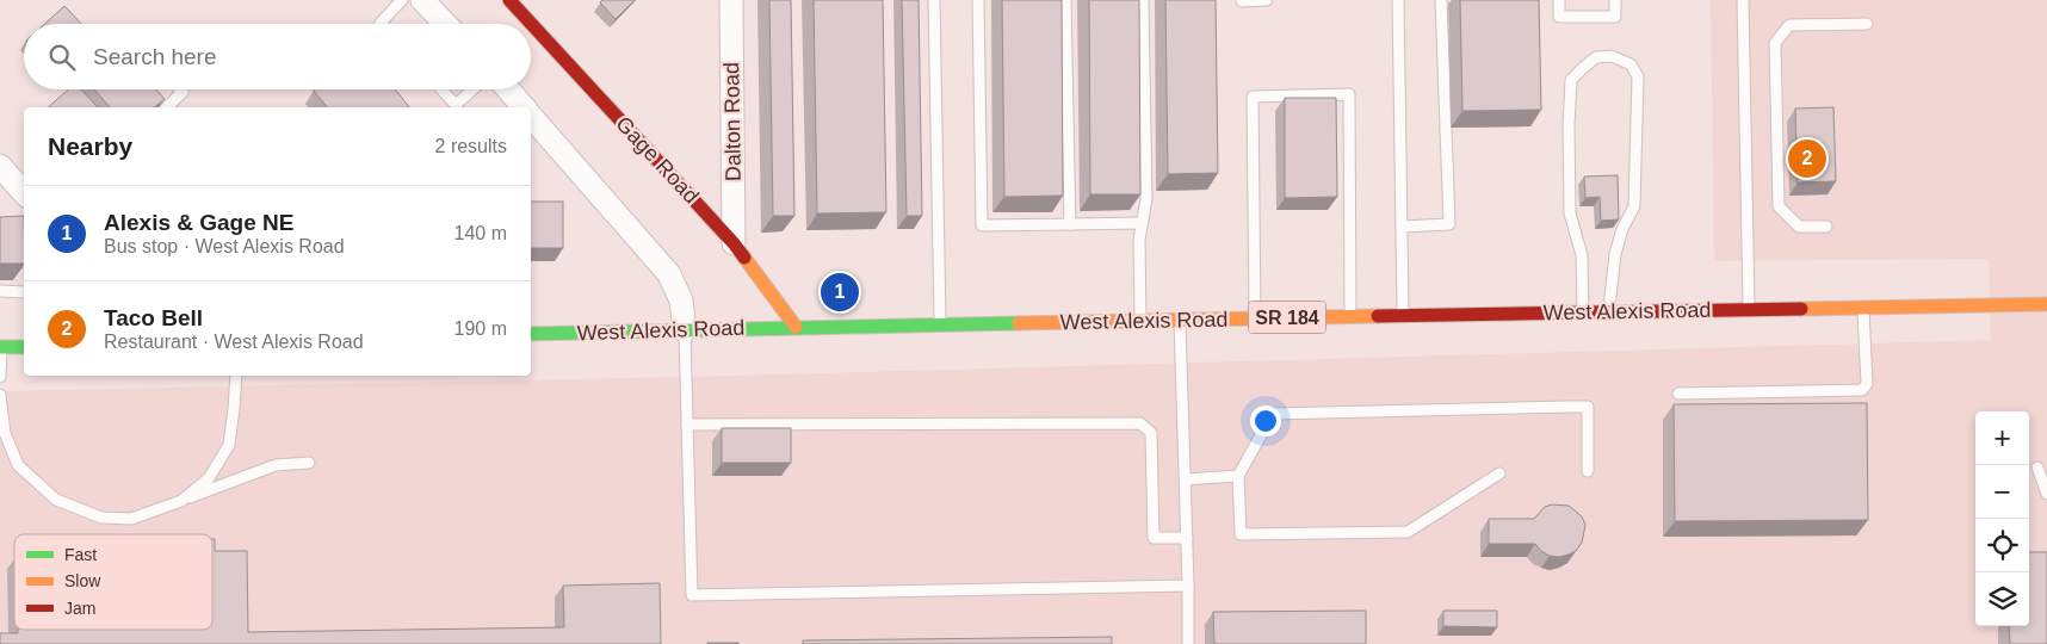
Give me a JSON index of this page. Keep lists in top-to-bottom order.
{
  "streets": {
    "main road": ["Gage Road", "West Alexis Road", "SR 184"],
    "street": ["Dalton Road"]
  },
  "crossings": [
    ["Dalton Road", "Gage Road"],
    ["Gage Road", "West Alexis Road"]
  ],
  "legend": ["Fast", "Slow", "Jam"],
  "page": {
    "search": "Search here",
    "heading": ["Nearby", "2 results"],
    "pins": ["2", "1"],
    "list": [
      {
        "mark": "1",
        "name": "Alexis & Gage NE",
        "note": "Bus stop · West Alexis Road",
        "value": "140 m"
      },
      {
        "mark": "2",
        "name": "Taco Bell",
        "note": "Restaurant · West Alexis Road",
        "value": "190 m"
      }
    ],
    "map_buttons": ["+", "−"]
  }
}
